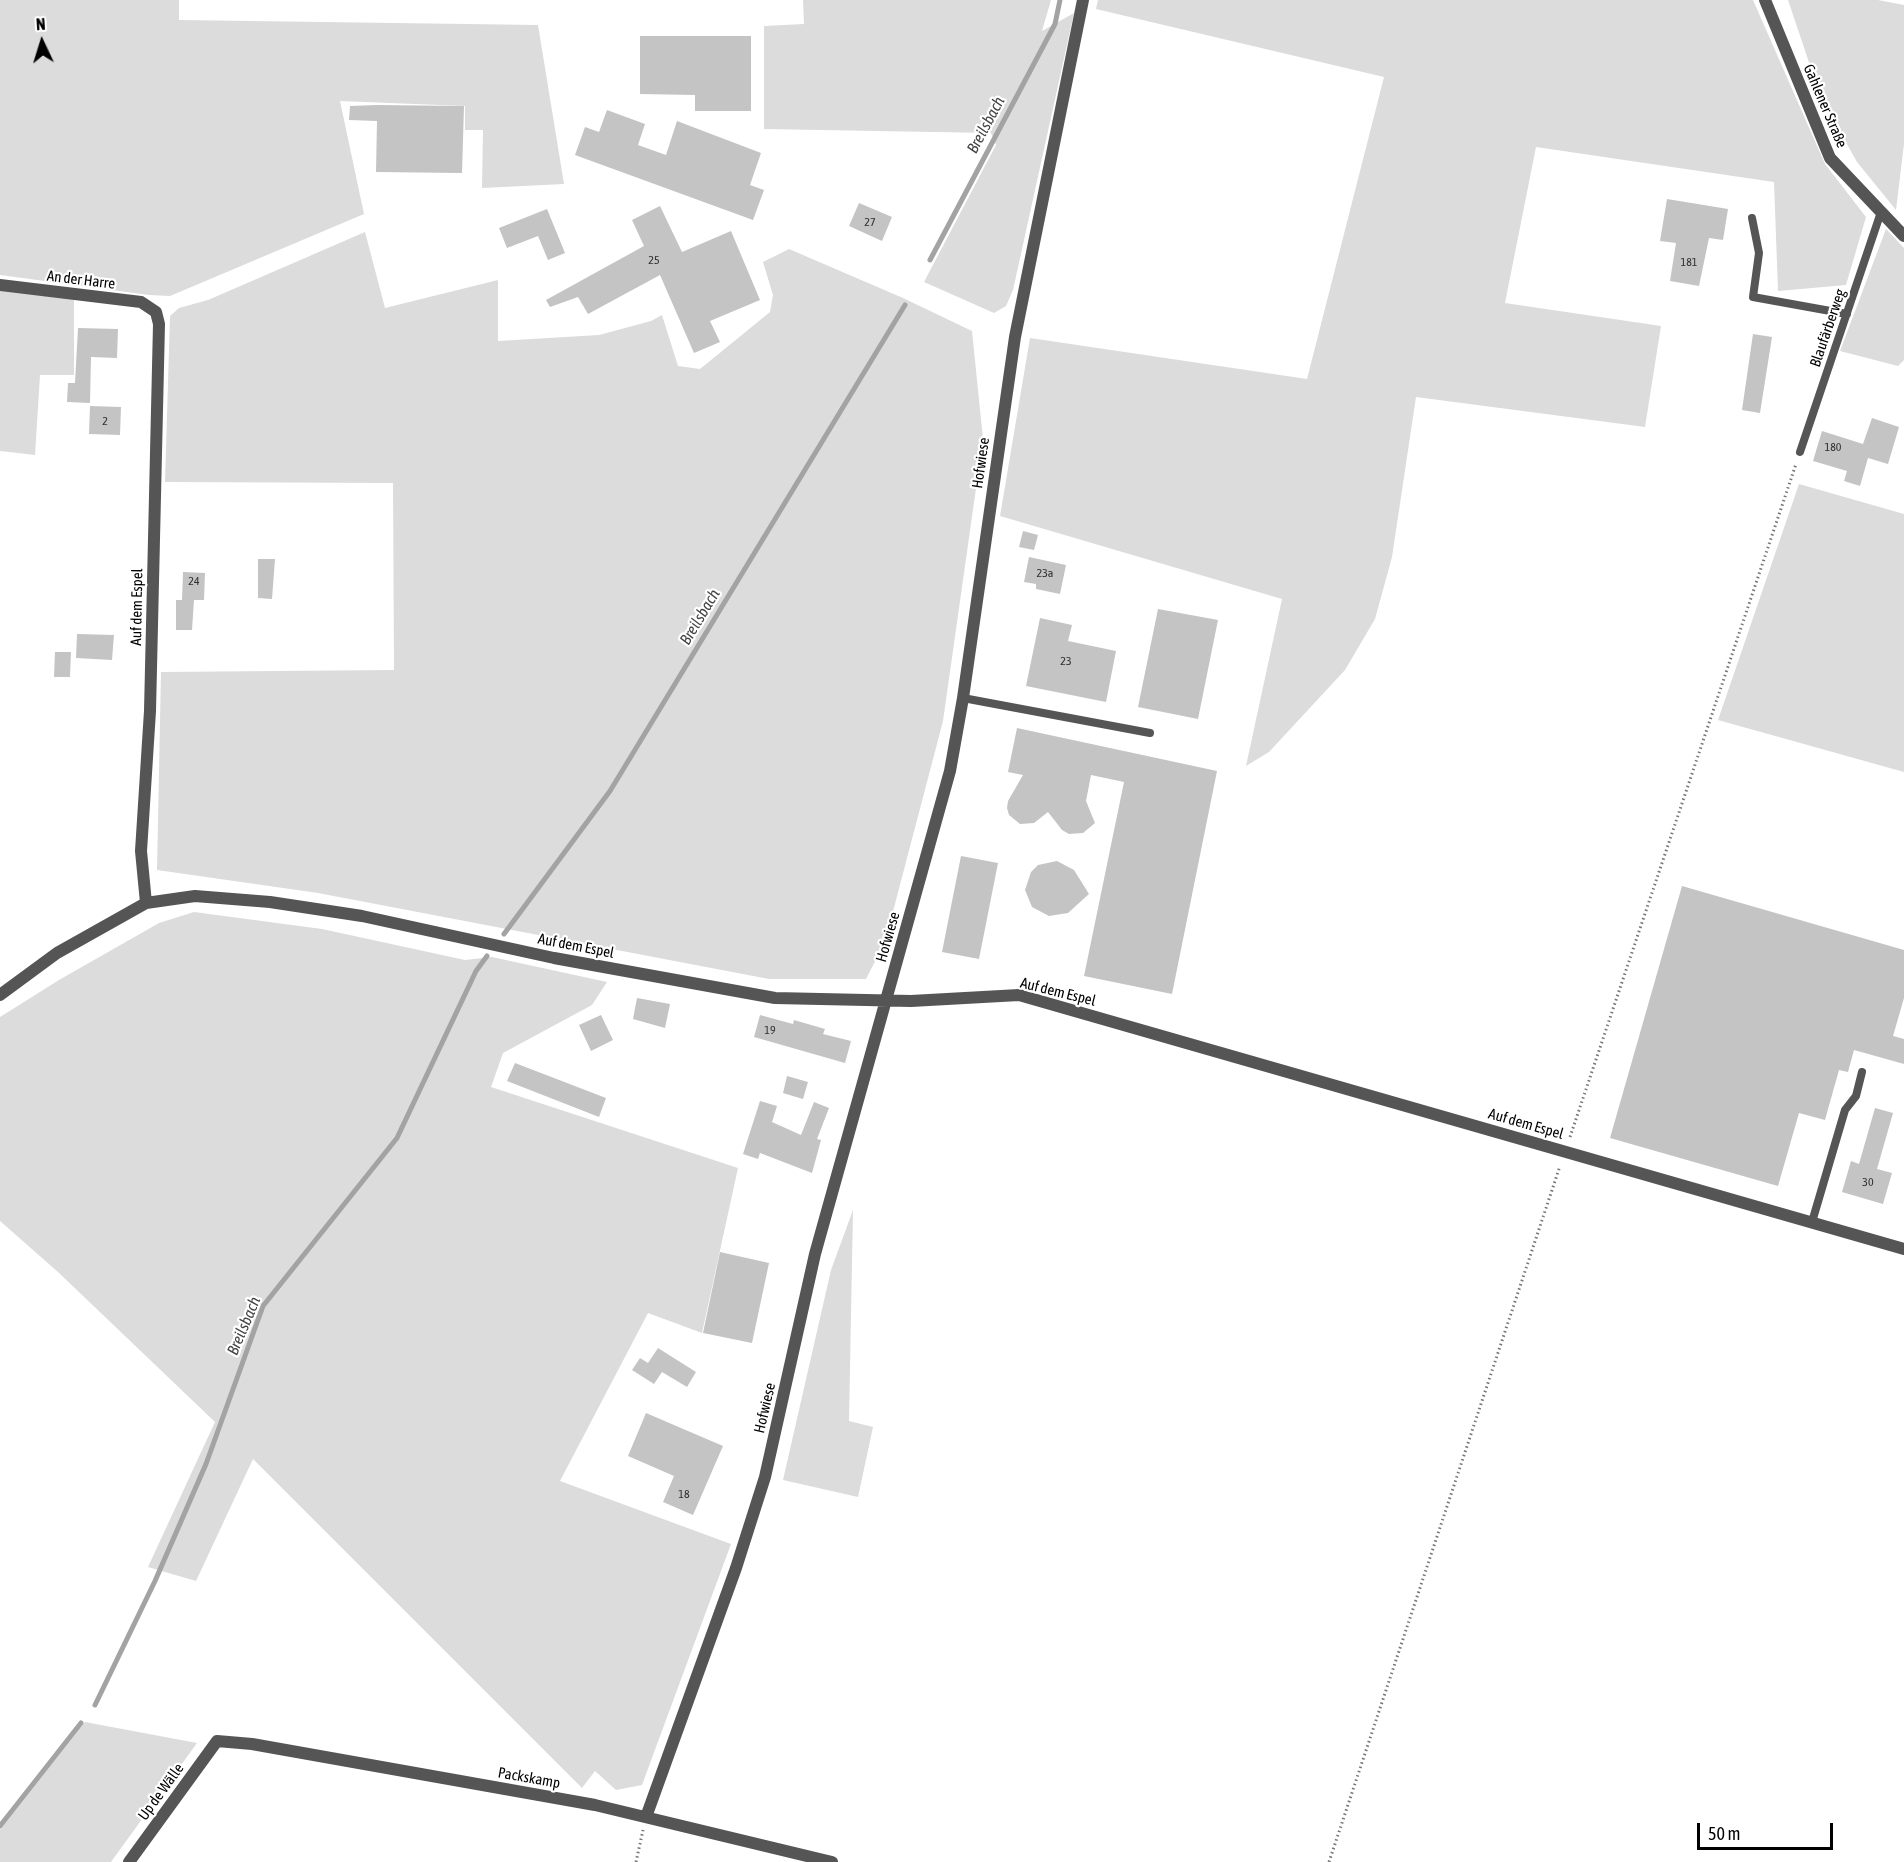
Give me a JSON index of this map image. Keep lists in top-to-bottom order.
{
  "streets": {
    "street": [
      "Gahlener Straße",
      "An der Harre",
      "Hofwiese",
      "Auf dem Espel",
      "Packskamp",
      "Up de Wälle"
    ],
    "lane": ["Blaufärberweg"]
  },
  "crossings": [
    ["Gahlener Straße", "Blaufärberweg"],
    ["An der Harre", "Auf dem Espel"],
    ["Hofwiese", "Auf dem Espel"],
    ["Hofwiese", "Packskamp"],
    ["Packskamp", "Up de Wälle"]
  ],
  "water": ["Breilsbach"],
  "house_numbers": [
    "27",
    "25",
    "181",
    "2",
    "180",
    "23a",
    "24",
    "23",
    "19",
    "30",
    "18"
  ],
  "scale_bar": "50 m",
  "north": "top"
}
